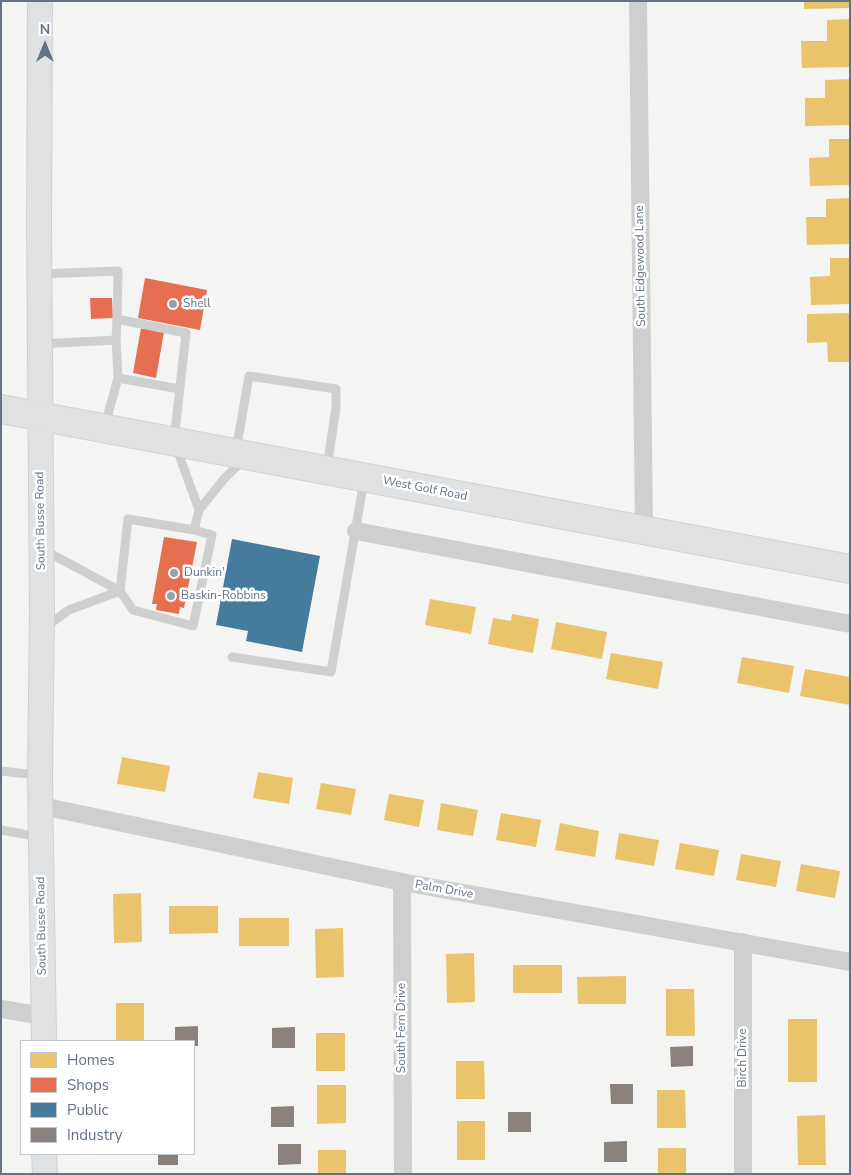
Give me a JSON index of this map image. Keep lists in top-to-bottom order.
{
  "streets": {
    "main road": ["West Golf Road", "South Busse Road"],
    "street": [
      "South Edgewood Lane",
      "Palm Drive",
      "South Fern Drive",
      "Birch Drive"
    ]
  },
  "crossings": [
    ["South Edgewood Lane", "West Golf Road"],
    ["West Golf Road", "South Busse Road"],
    ["South Busse Road", "Palm Drive"],
    ["Palm Drive", "South Fern Drive"],
    ["Palm Drive", "Birch Drive"]
  ],
  "places": ["Shell", "Dunkin'", "Baskin-Robbins"],
  "legend": [
    "Homes",
    "Shops",
    "Public",
    "Industry"
  ],
  "north": "top"
}
